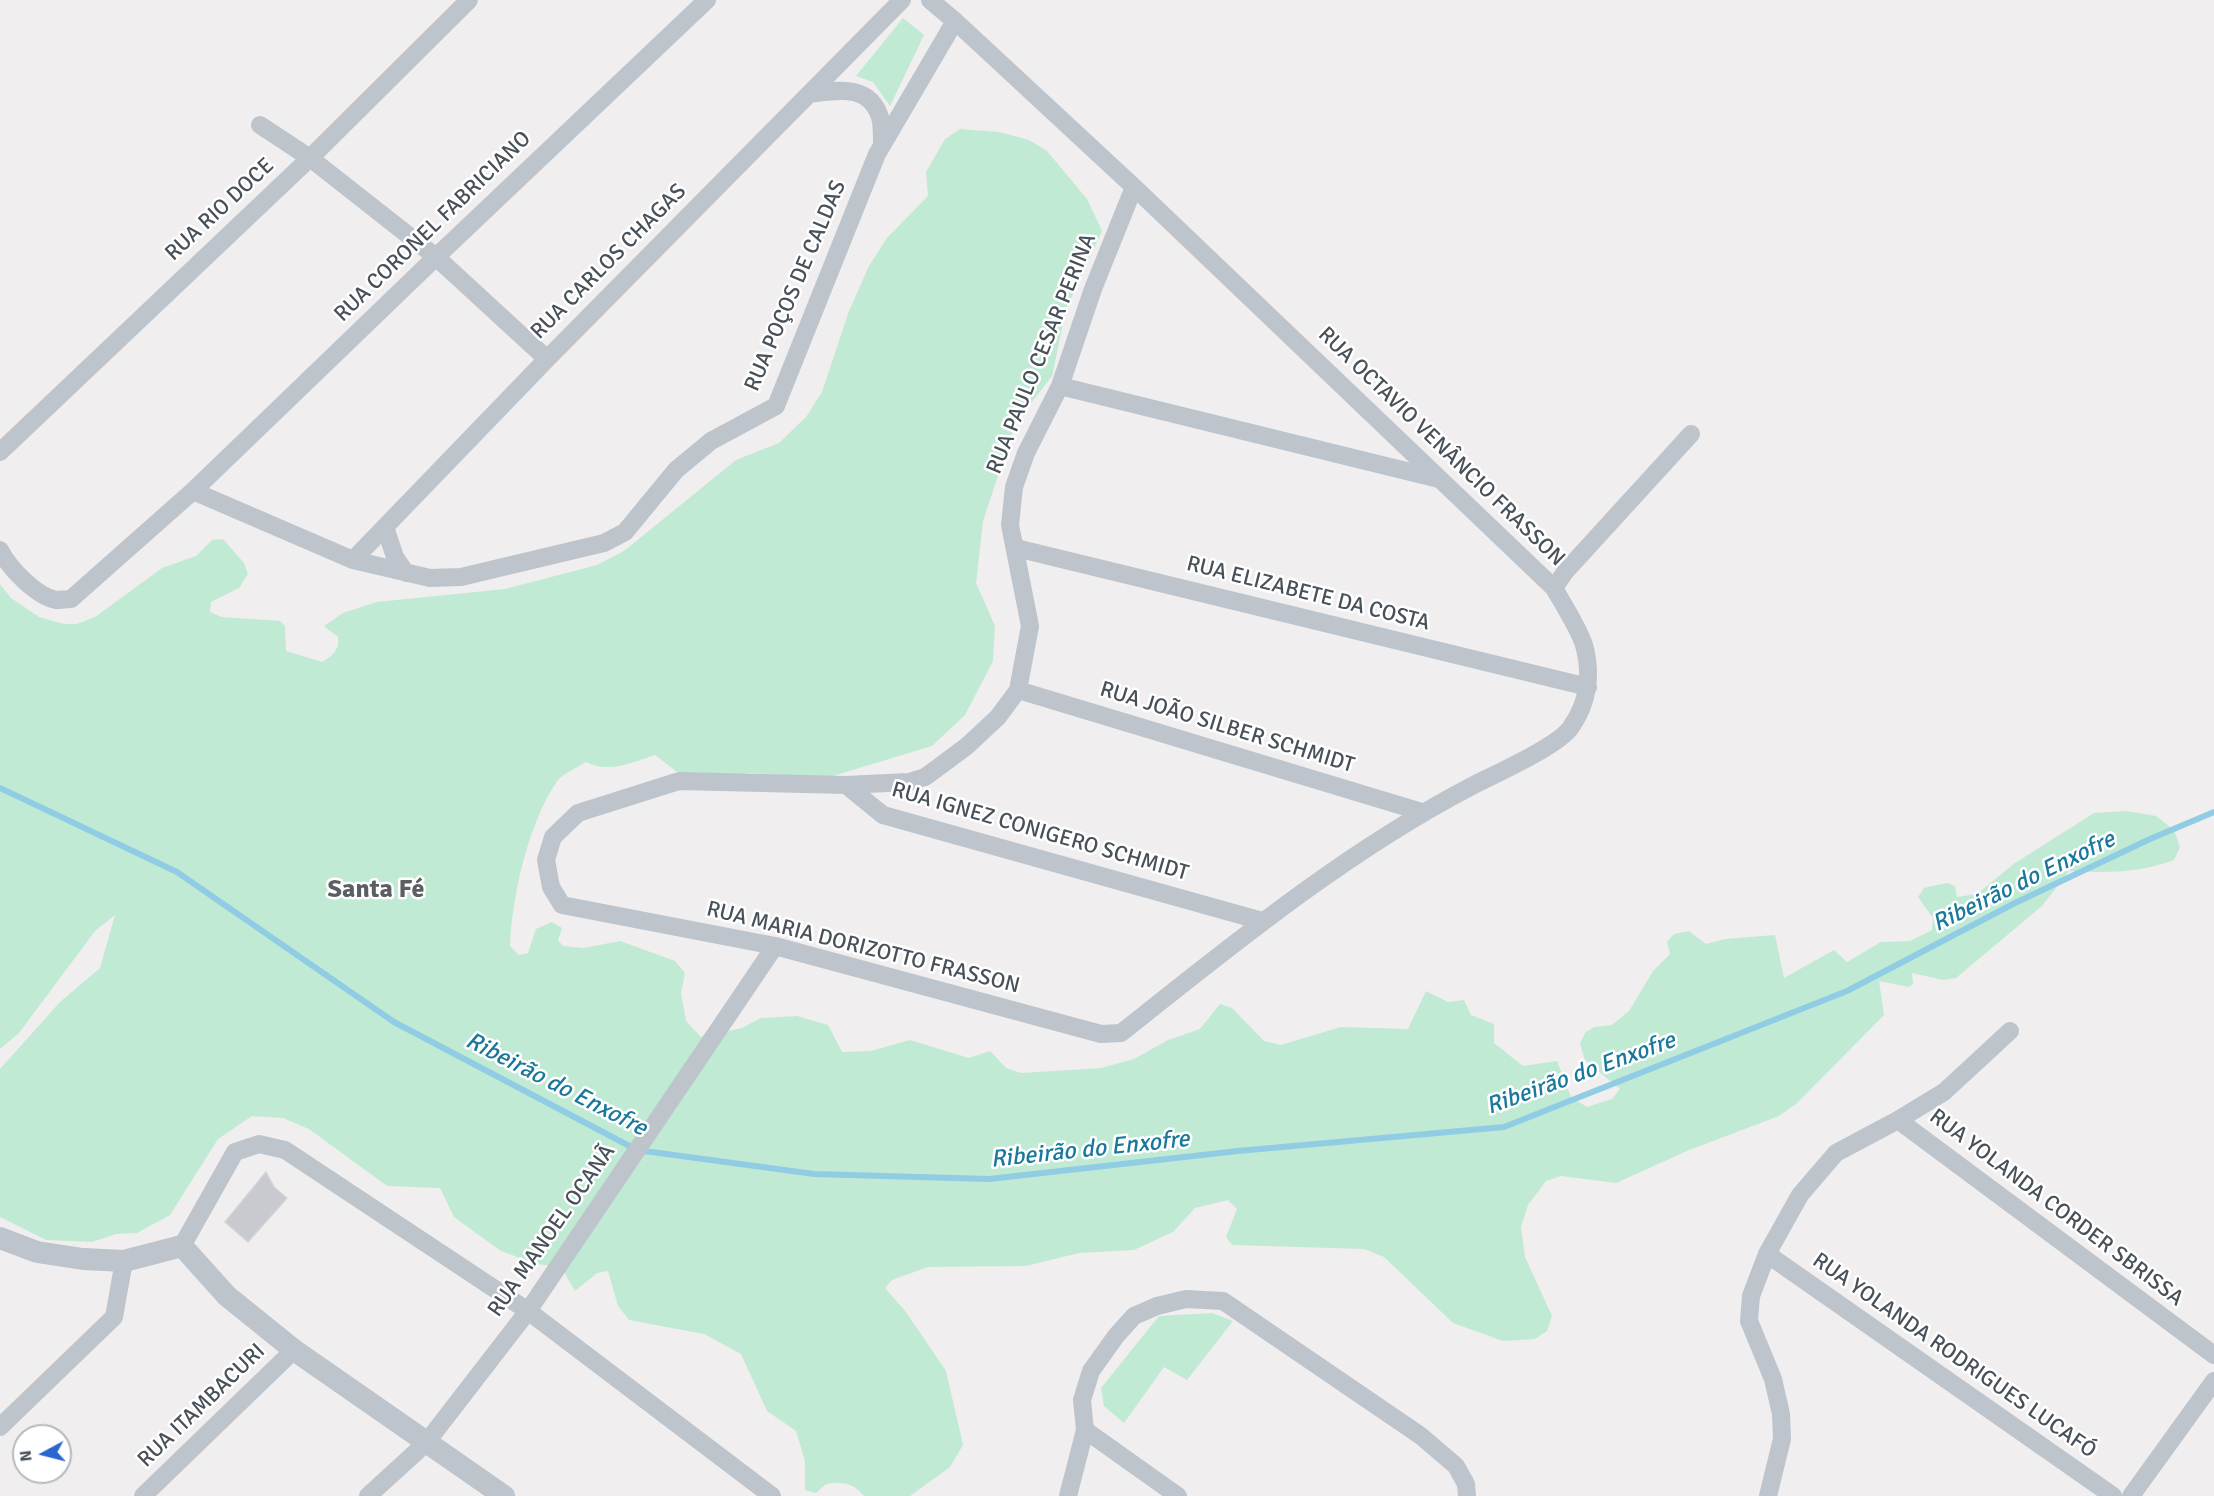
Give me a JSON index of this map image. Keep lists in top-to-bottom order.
{
  "streets": {
    "street": [
      "RUA RIO DOCE",
      "RUA CORONEL FABRICIANO",
      "RUA CARLOS CHAGAS",
      "RUA POÇOS DE CALDAS",
      "RUA PAULO CESAR PERINA",
      "RUA OCTAVIO VENÂNCIO FRASSON",
      "RUA ELIZABETE DA COSTA",
      "RUA JOÃO SILBER SCHMIDT",
      "RUA IGNEZ CONIGERO SCHMIDT",
      "RUA MARIA DORIZOTTO FRASSON",
      "RUA YOLANDA CORDER SBRISSA",
      "RUA MANOEL OCANÃ",
      "RUA YOLANDA RODRIGUES LUCAFÓ",
      "RUA ITAMBACURI"
    ]
  },
  "crossings": [
    ["RUA CORONEL FABRICIANO", "RUA POÇOS DE CALDAS"],
    ["RUA CARLOS CHAGAS", "RUA POÇOS DE CALDAS"],
    ["RUA POÇOS DE CALDAS", "RUA OCTAVIO VENÂNCIO FRASSON"],
    ["RUA PAULO CESAR PERINA", "RUA OCTAVIO VENÂNCIO FRASSON"],
    ["RUA PAULO CESAR PERINA", "RUA ELIZABETE DA COSTA"],
    ["RUA PAULO CESAR PERINA", "RUA JOÃO SILBER SCHMIDT"],
    ["RUA PAULO CESAR PERINA", "RUA IGNEZ CONIGERO SCHMIDT"],
    ["RUA PAULO CESAR PERINA", "RUA MARIA DORIZOTTO FRASSON"],
    ["RUA OCTAVIO VENÂNCIO FRASSON", "RUA ELIZABETE DA COSTA"],
    ["RUA OCTAVIO VENÂNCIO FRASSON", "RUA JOÃO SILBER SCHMIDT"],
    ["RUA OCTAVIO VENÂNCIO FRASSON", "RUA IGNEZ CONIGERO SCHMIDT"],
    ["RUA OCTAVIO VENÂNCIO FRASSON", "RUA MARIA DORIZOTTO FRASSON"],
    ["RUA IGNEZ CONIGERO SCHMIDT", "RUA MARIA DORIZOTTO FRASSON"],
    ["RUA MARIA DORIZOTTO FRASSON", "RUA MANOEL OCANÃ"]
  ],
  "districts": ["Santa Fé"],
  "water": ["Ribeirão do Enxofre"],
  "north": "left"
}
